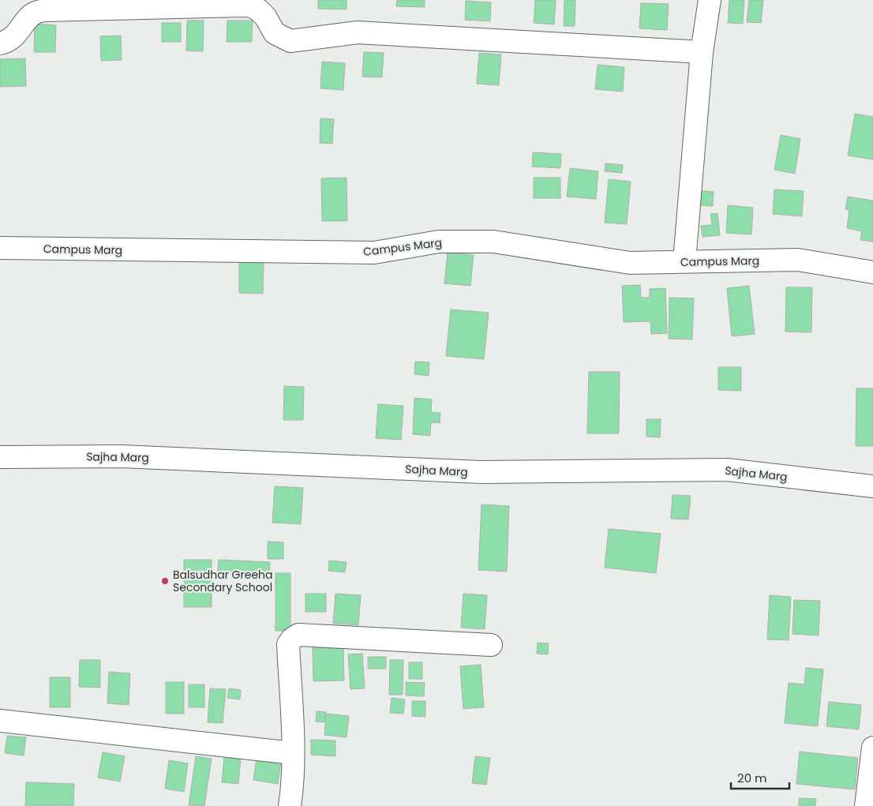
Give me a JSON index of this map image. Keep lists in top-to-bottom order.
{
  "streets": {
    "street": ["Campus Marg", "Sajha Marg"]
  },
  "places": ["Balsudhar Greeha Secondary School"],
  "scale_bar": "20 m"
}
